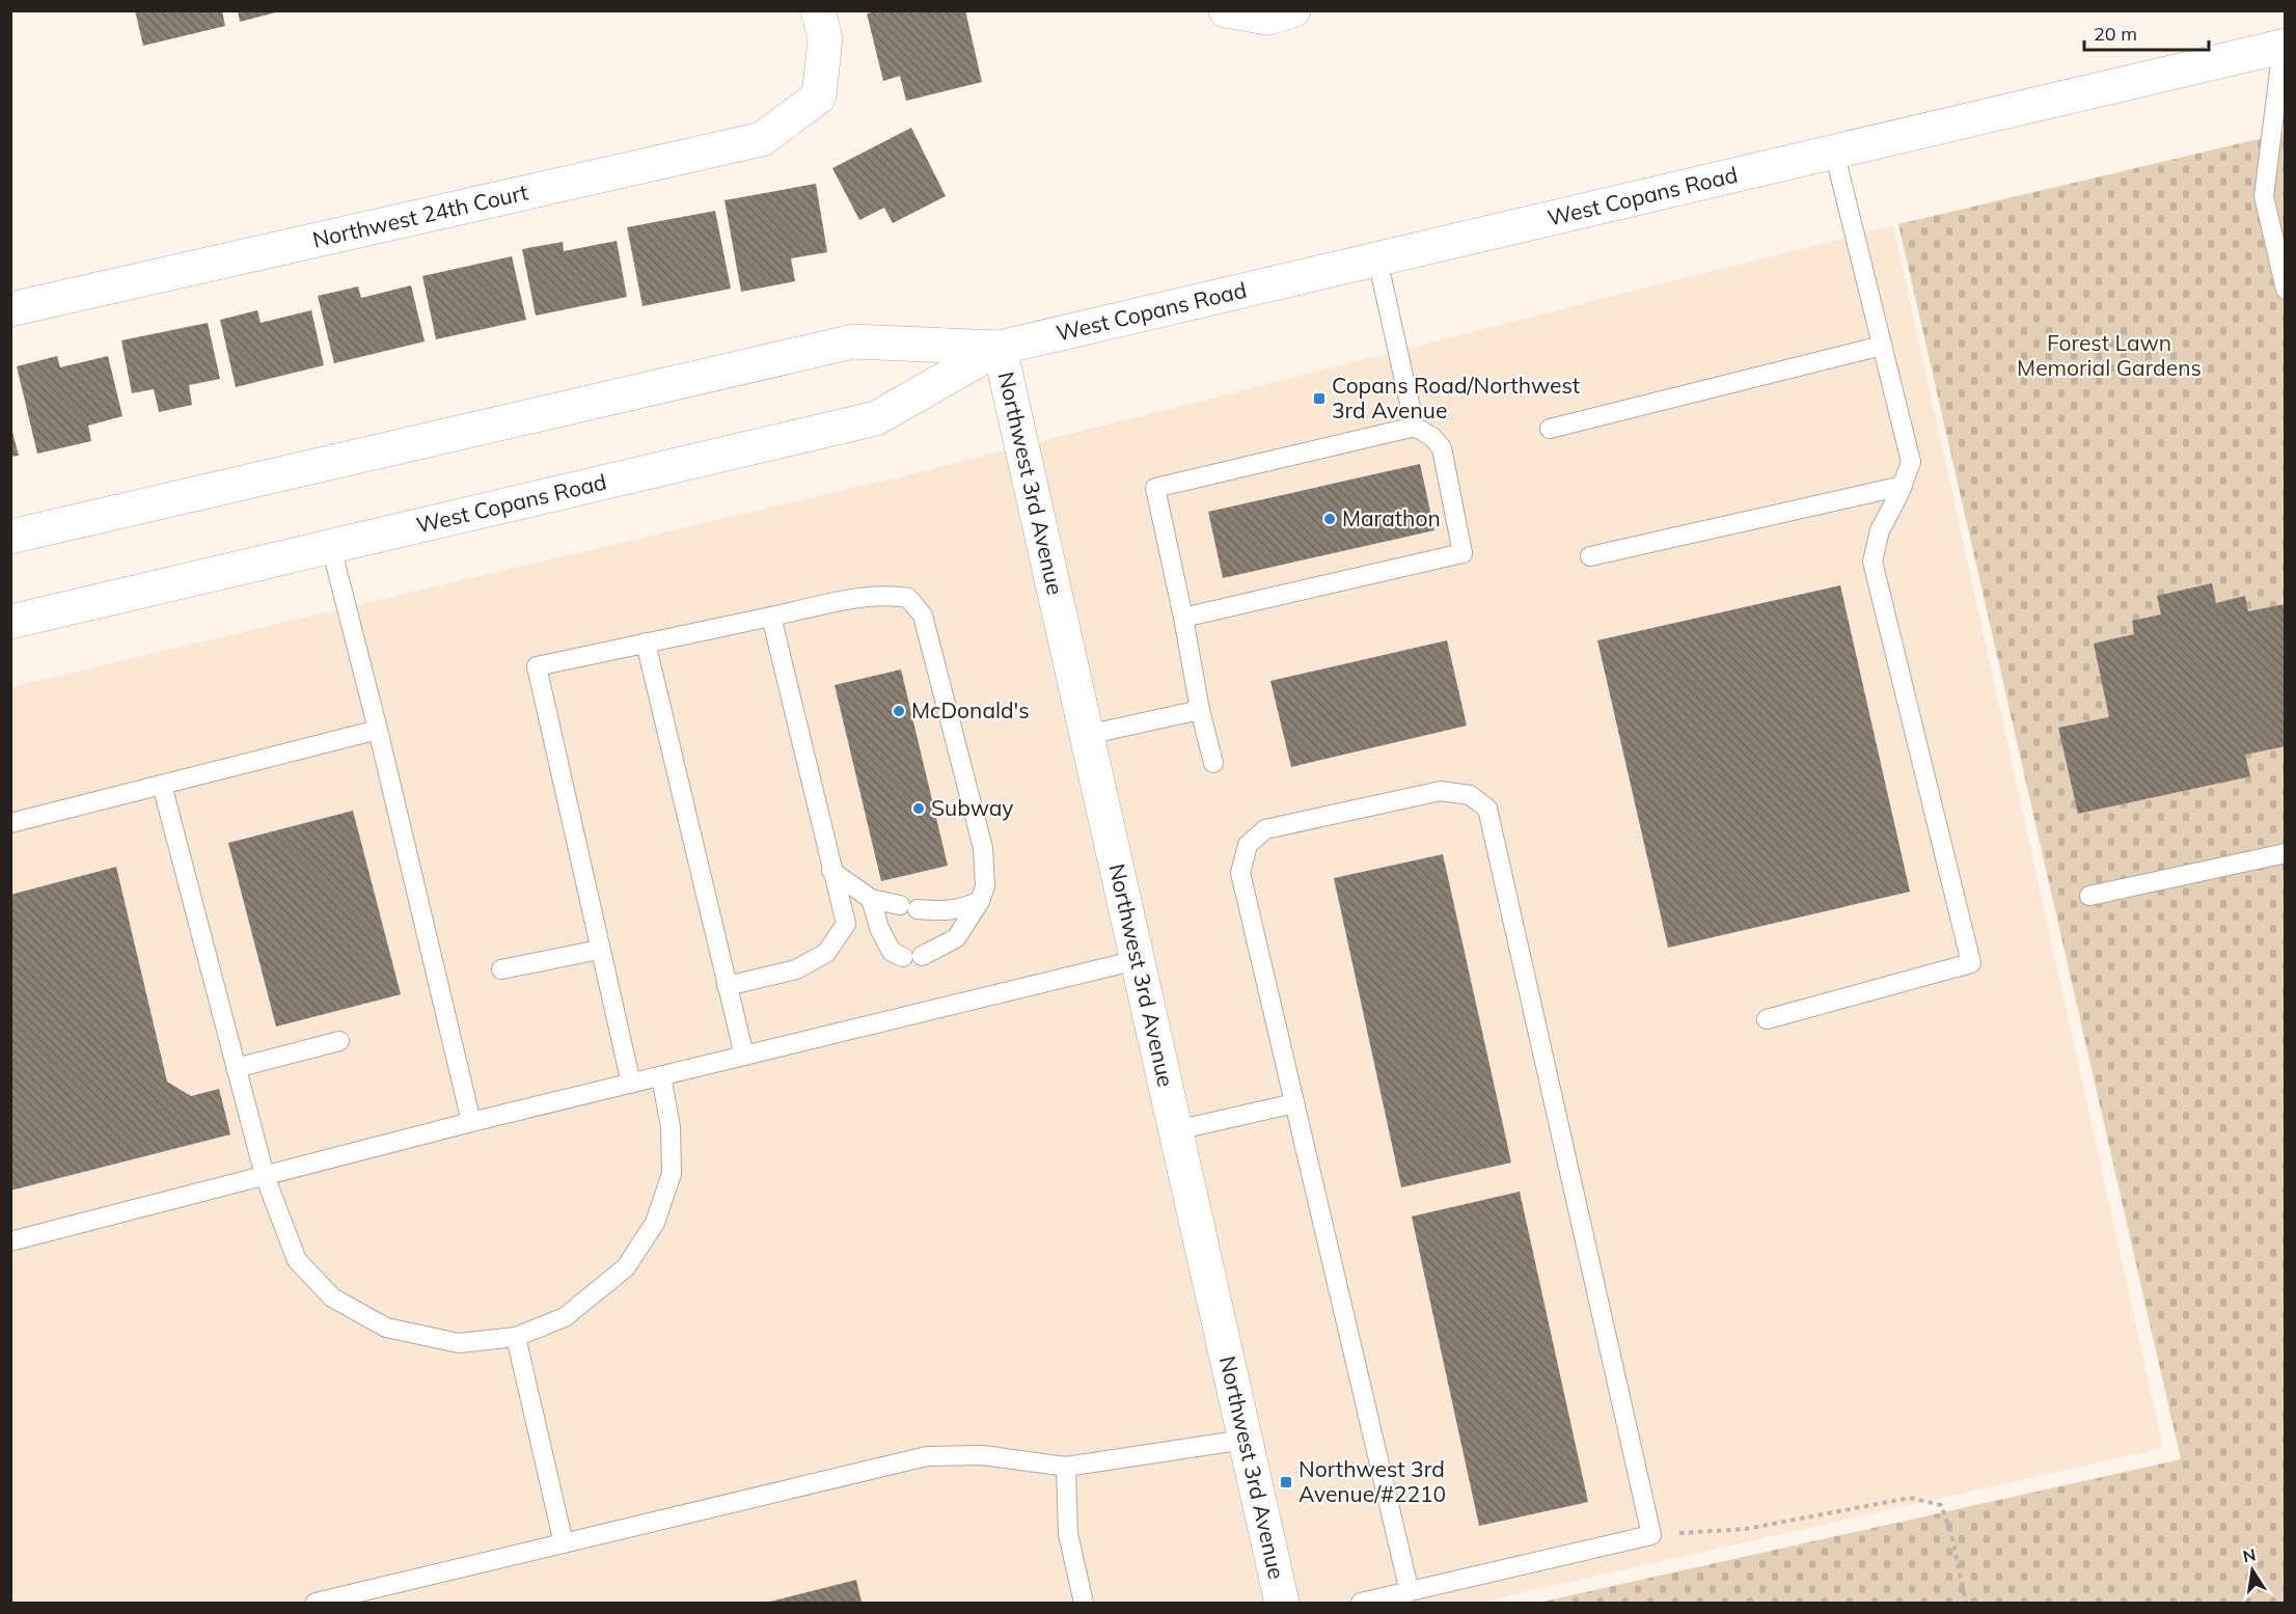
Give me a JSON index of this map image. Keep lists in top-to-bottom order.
{
  "streets": {
    "main road": ["West Copans Road", "Northwest 24th Court", "Northwest 3rd Avenue"]
  },
  "crossings": [
    ["West Copans Road", "Northwest 3rd Avenue"]
  ],
  "parks": ["Forest Lawn Memorial Gardens"],
  "places": {
    "transit": ["Copans Road/Northwest 3rd Avenue", "Northwest 3rd Avenue/#2210"],
    "other": ["Marathon", "McDonald's", "Subway"]
  },
  "scale_bar": "20 m",
  "north": "top"
}
